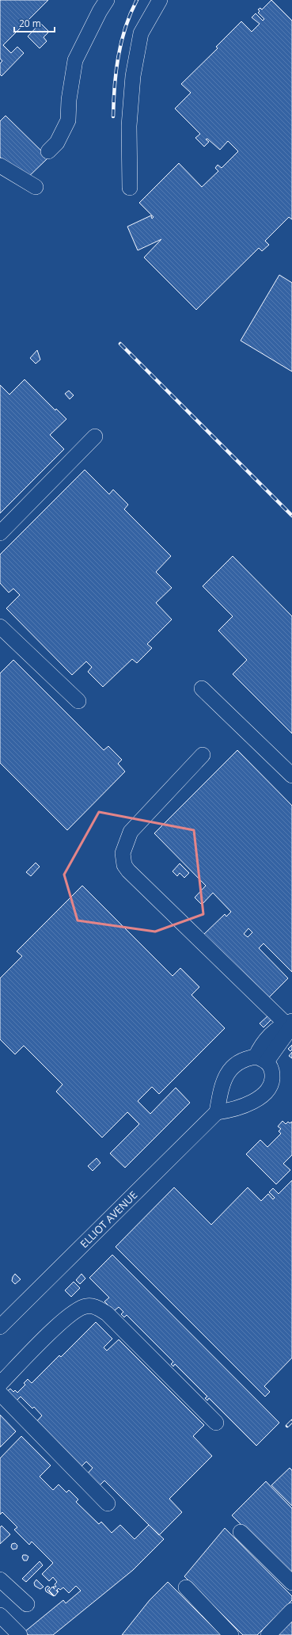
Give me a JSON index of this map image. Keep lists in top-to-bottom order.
{
  "streets": {
    "street": ["ELLIOT AVENUE"]
  },
  "scale_bar": "20 m"
}
